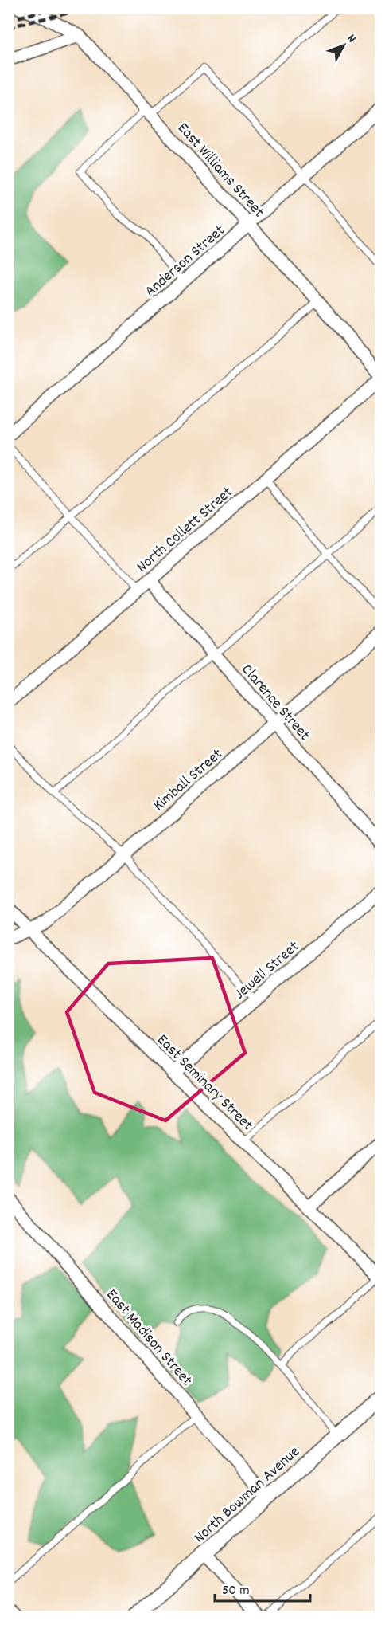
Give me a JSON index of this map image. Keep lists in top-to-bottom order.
{
  "streets": {
    "street": [
      "East Williams Street",
      "Anderson Street",
      "North Collett Street",
      "Clarence Street",
      "Kimball Street",
      "Jewell Street",
      "East Seminary Street",
      "East Madison Street",
      "North Bowman Avenue"
    ]
  },
  "crossings": [
    ["East Williams Street", "Anderson Street"],
    ["East Williams Street", "North Collett Street"],
    ["North Collett Street", "Clarence Street"],
    ["Clarence Street", "Kimball Street"],
    ["Kimball Street", "East Seminary Street"],
    ["Jewell Street", "East Seminary Street"],
    ["East Madison Street", "North Bowman Avenue"]
  ],
  "scale_bar": "50 m",
  "north": "top right"
}
